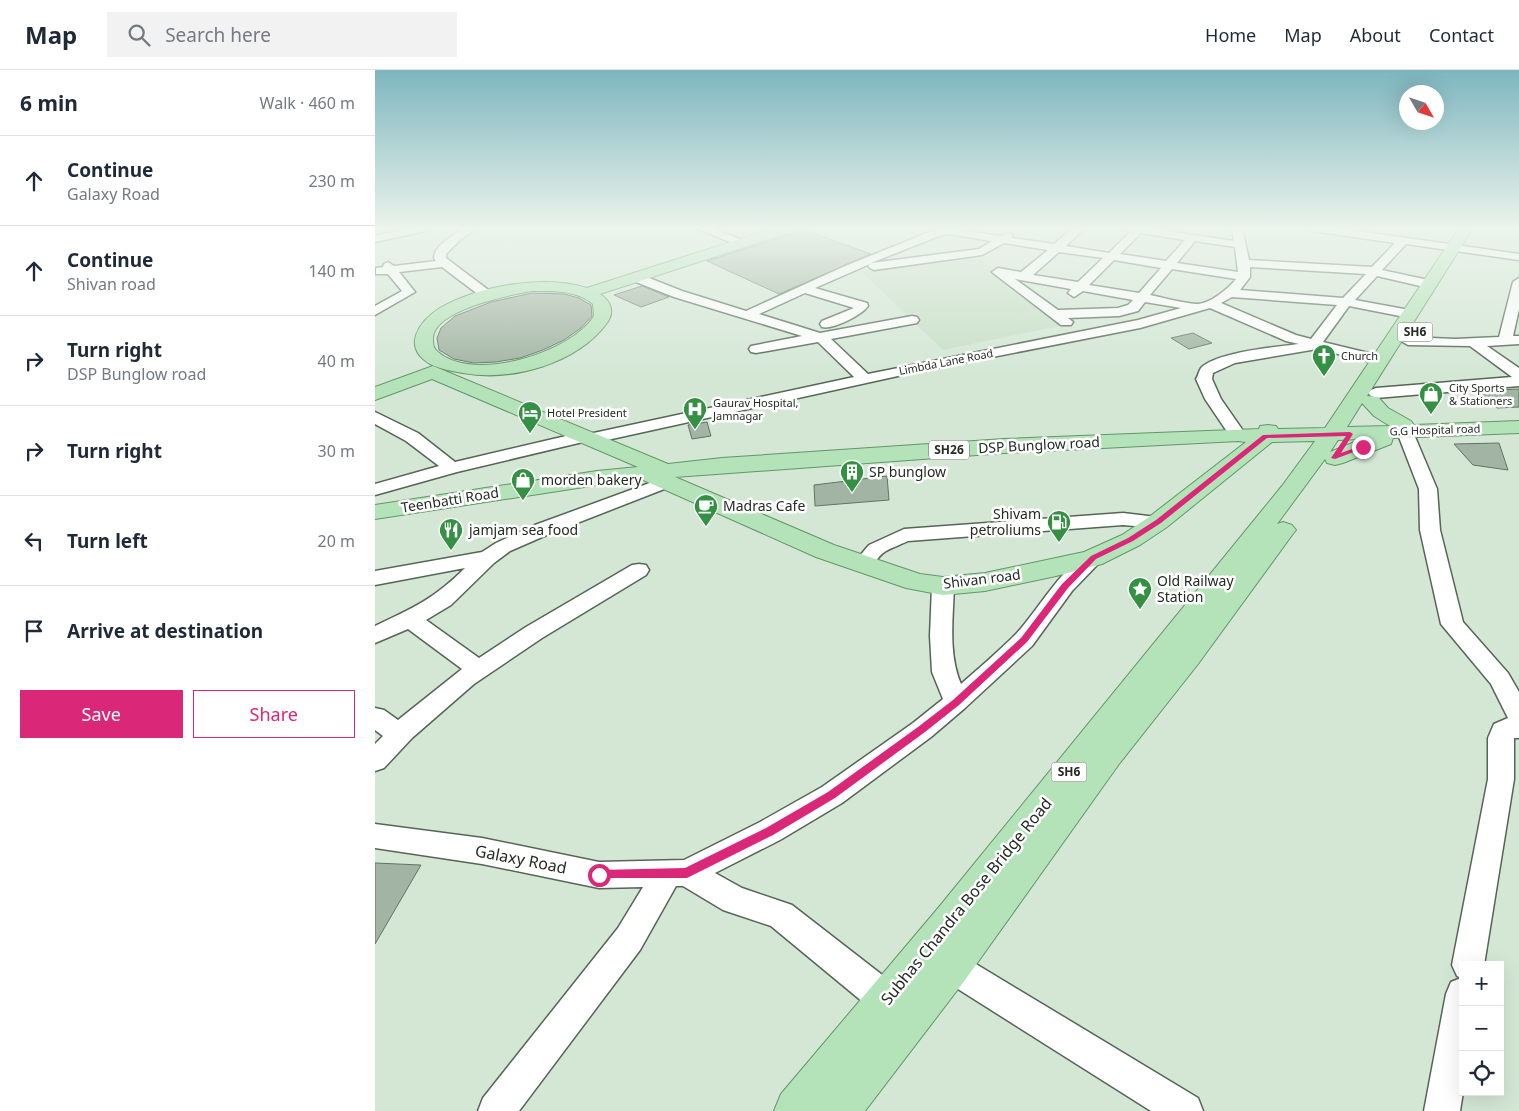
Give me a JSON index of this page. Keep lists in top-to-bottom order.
{
  "streets": {
    "main road": [
      "SH6",
      "G.G Hospital road",
      "DSP Bunglow road",
      "SH26",
      "Teenbatti Road",
      "Shivan road",
      "Subhas Chandra Bose Bridge Road"
    ],
    "street": ["Limbda Lane Road", "Galaxy Road"]
  },
  "crossings": [
    ["SH6", "G.G Hospital road"],
    ["SH6", "DSP Bunglow road"],
    ["SH6", "Subhas Chandra Bose Bridge Road"],
    ["Limbda Lane Road", "Shivan road"],
    ["G.G Hospital road", "DSP Bunglow road"],
    ["G.G Hospital road", "Subhas Chandra Bose Bridge Road"],
    ["DSP Bunglow road", "Teenbatti Road"],
    ["DSP Bunglow road", "Shivan road"],
    ["DSP Bunglow road", "Subhas Chandra Bose Bridge Road"],
    ["Teenbatti Road", "Shivan road"],
    ["Shivan road", "Galaxy Road"]
  ],
  "places": {
    "church": ["Church"],
    "shop": ["City Sports & Stationers", "morden bakery"],
    "hospital": ["Gaurav Hospital, Jamnagar"],
    "hotel": ["Hotel President"],
    "building": ["SP bunglow"],
    "cafe": ["Madras Cafe"],
    "fuel station": ["Shivam petroliums"],
    "restaurant": ["jamjam sea food"],
    "place": ["Old Railway Station"]
  },
  "north": "bottom right",
  "page": {
    "header": "Map",
    "search": "Search here",
    "nav": [
      "Home",
      "Map",
      "About",
      "Contact"
    ],
    "heading": ["6 min", "Walk · 460 m"],
    "list": [
      ["Continue", "Galaxy Road", "230 m"],
      ["Continue", "Shivan road", "140 m"],
      ["Turn right", "DSP Bunglow road", "40 m"],
      ["Turn right", "30 m"],
      ["Turn left", "20 m"],
      "Arrive at destination"
    ],
    "buttons": ["Save", "Share"],
    "map_buttons": ["+", "−"]
  }
}
